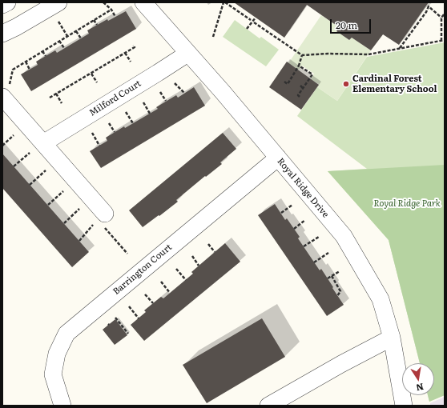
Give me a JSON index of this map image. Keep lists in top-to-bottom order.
{
  "streets": {
    "street": ["Milford Court", "Royal Ridge Drive", "Barrington Court"]
  },
  "crossings": [
    ["Milford Court", "Royal Ridge Drive"],
    ["Royal Ridge Drive", "Barrington Court"]
  ],
  "parks": ["Royal Ridge Park"],
  "places": ["Cardinal Forest Elementary School"],
  "scale_bar": "20 m",
  "north": "bottom"
}
